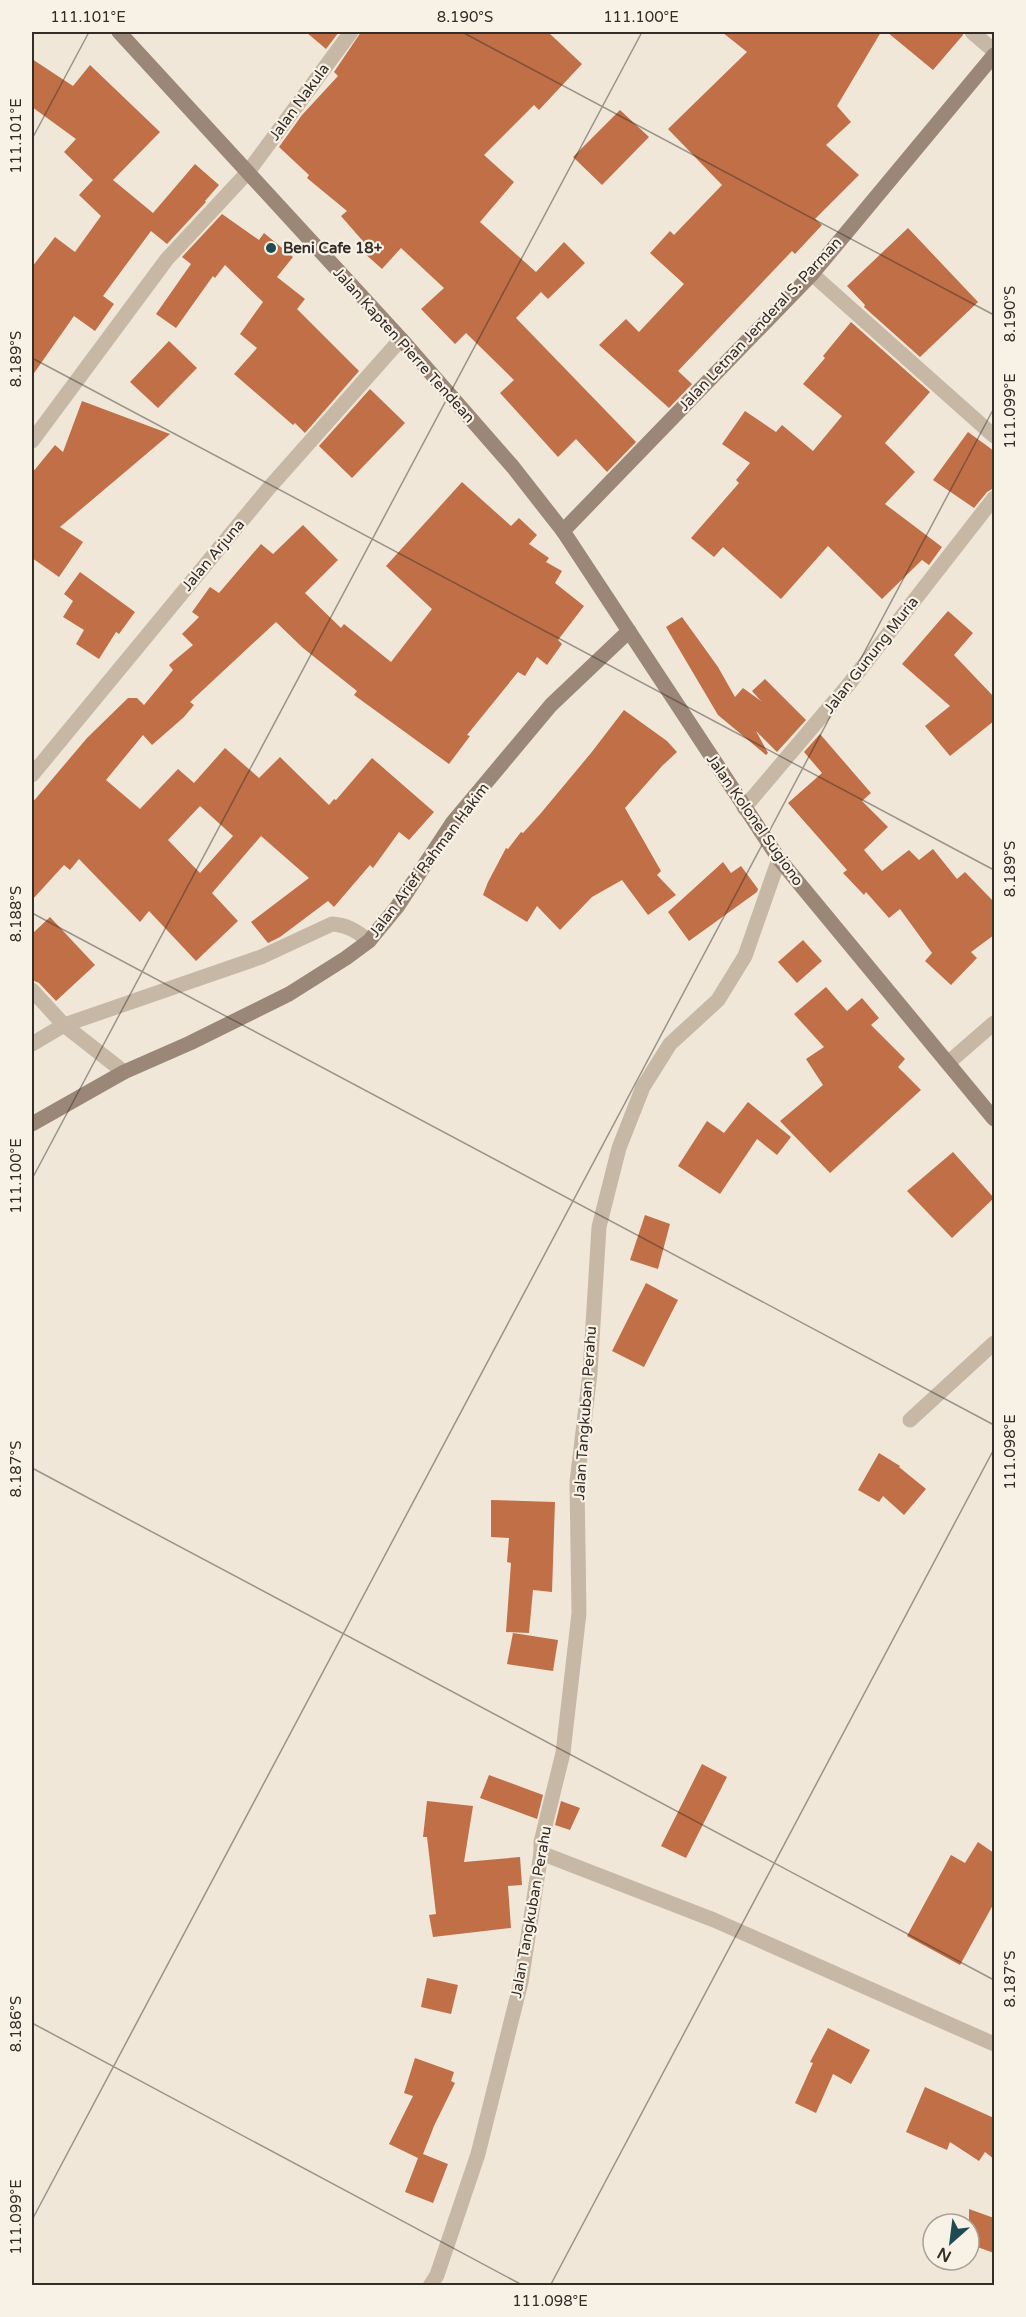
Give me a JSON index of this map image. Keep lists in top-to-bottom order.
{
  "streets": {
    "main road": [
      "Jalan Letnan Jenderal S. Parman",
      "Jalan Kapten Pierre Tendean",
      "Jalan Kolonel Sugiono",
      "Jalan Arief Rahman Hakim"
    ],
    "street": [
      "Jalan Nakula",
      "Jalan Arjuna",
      "Jalan Gunung Muria",
      "Jalan Tangkuban Perahu"
    ]
  },
  "crossings": [
    ["Jalan Nakula", "Jalan Kapten Pierre Tendean"],
    ["Jalan Letnan Jenderal S. Parman", "Jalan Kapten Pierre Tendean"],
    ["Jalan Letnan Jenderal S. Parman", "Jalan Kolonel Sugiono"],
    ["Jalan Kapten Pierre Tendean", "Jalan Arjuna"],
    ["Jalan Kapten Pierre Tendean", "Jalan Kolonel Sugiono"],
    ["Jalan Gunung Muria", "Jalan Kolonel Sugiono"],
    ["Jalan Kolonel Sugiono", "Jalan Arief Rahman Hakim"],
    ["Jalan Kolonel Sugiono", "Jalan Tangkuban Perahu"]
  ],
  "places": ["Beni Cafe 18+"],
  "north": "bottom left",
  "coordinates": [
    "111.101°E",
    "8.190°S",
    "111.100°E",
    "8.189°S",
    "111.099°E",
    "8.188°S",
    "111.098°E",
    "8.187°S",
    "8.186°S"
  ]
}
